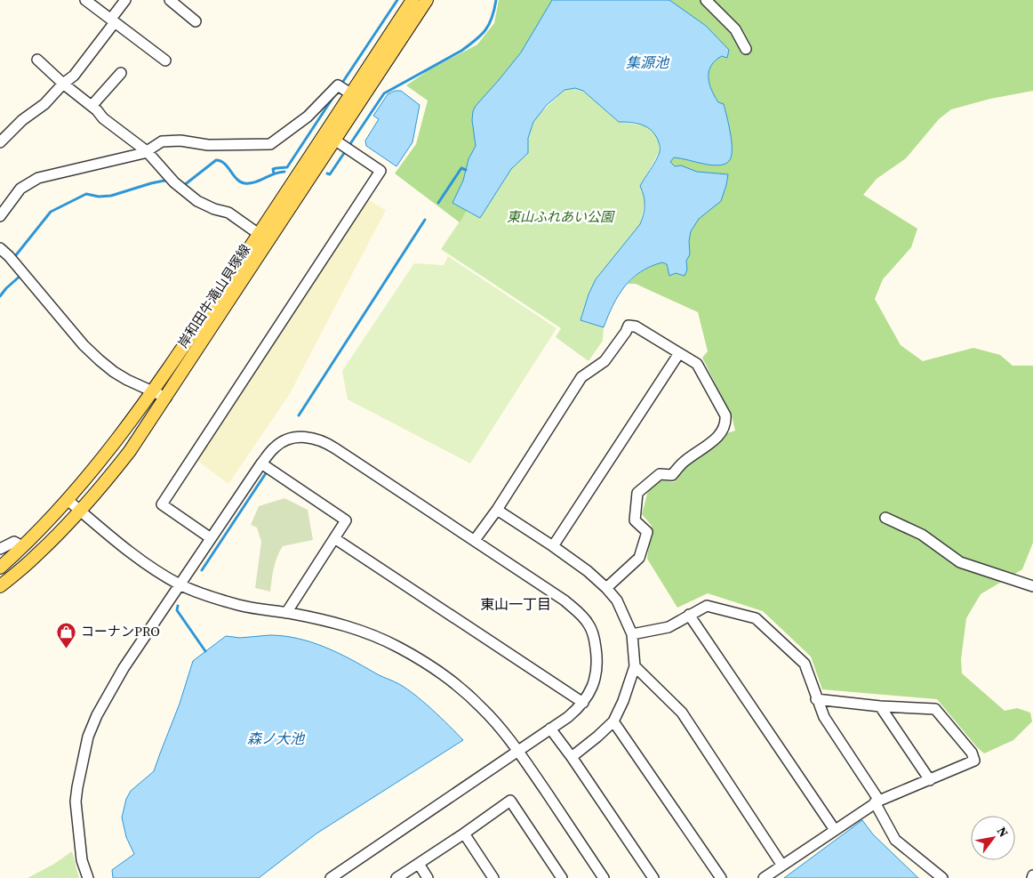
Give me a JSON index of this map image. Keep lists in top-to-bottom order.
{
  "streets": {
    "main road": ["岸和田牛滝山貝塚線"]
  },
  "districts": ["東山一丁目"],
  "water": ["集源池", "森ノ大池"],
  "parks": ["東山ふれあい公園"],
  "places": {
    "shop": ["コーナンPRO"]
  },
  "north": "top right"
}
